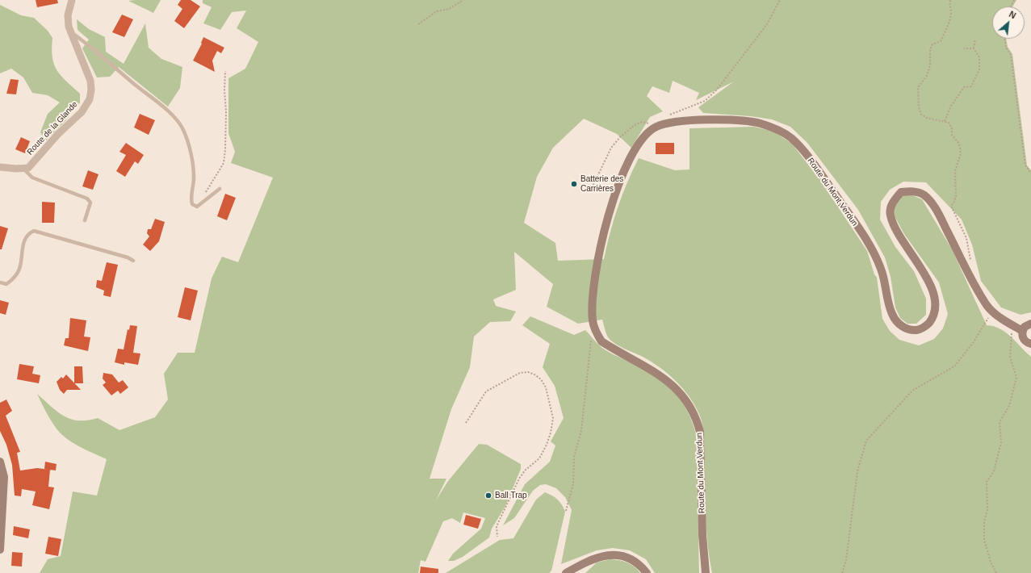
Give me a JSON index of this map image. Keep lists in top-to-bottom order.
{
  "streets": {
    "street": ["Route de la Glande", "Route du Mont Verdun"]
  },
  "places": ["Batterie des Carrières", "Ball Trap"],
  "north": "top right"
}
